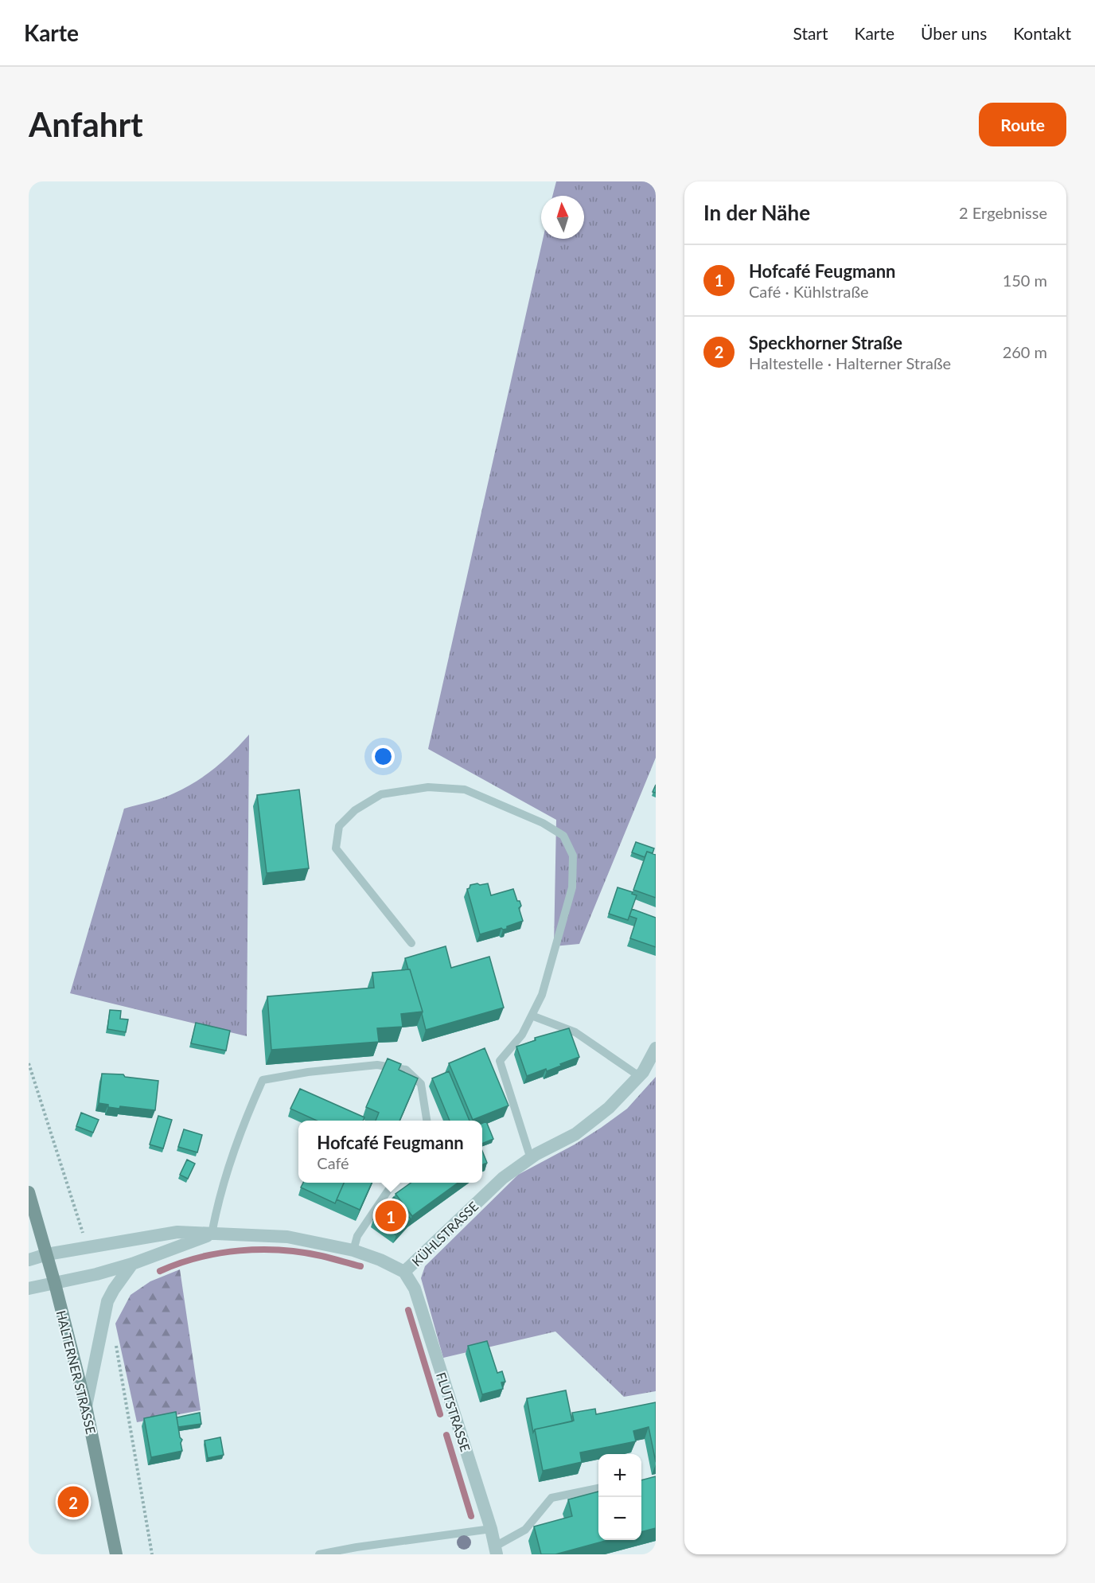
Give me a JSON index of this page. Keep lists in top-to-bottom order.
{
  "streets": {
    "main road": ["HALTERNER STRASSE"],
    "street": ["KÜHLSTRASSE", "FLUTSTRASSE"]
  },
  "crossings": [
    ["KÜHLSTRASSE", "HALTERNER STRASSE"],
    ["KÜHLSTRASSE", "FLUTSTRASSE"]
  ],
  "north": "top",
  "page": {
    "header": "Karte",
    "nav": [
      "Start",
      "Karte",
      "Über uns",
      "Kontakt"
    ],
    "buttons": "Route",
    "title": "Anfahrt",
    "heading": ["In der Nähe", "2 Ergebnisse"],
    "list": [
      {
        "mark": "1",
        "name": "Hofcafé Feugmann",
        "note": "Café · Kühlstraße",
        "value": "150 m"
      },
      {
        "mark": "2",
        "name": "Speckhorner Straße",
        "note": "Haltestelle · Halterner Straße",
        "value": "260 m"
      }
    ],
    "popup": ["Hofcafé Feugmann", "Café"],
    "pins": ["1", "2"],
    "map_buttons": ["+", "−"]
  }
}
